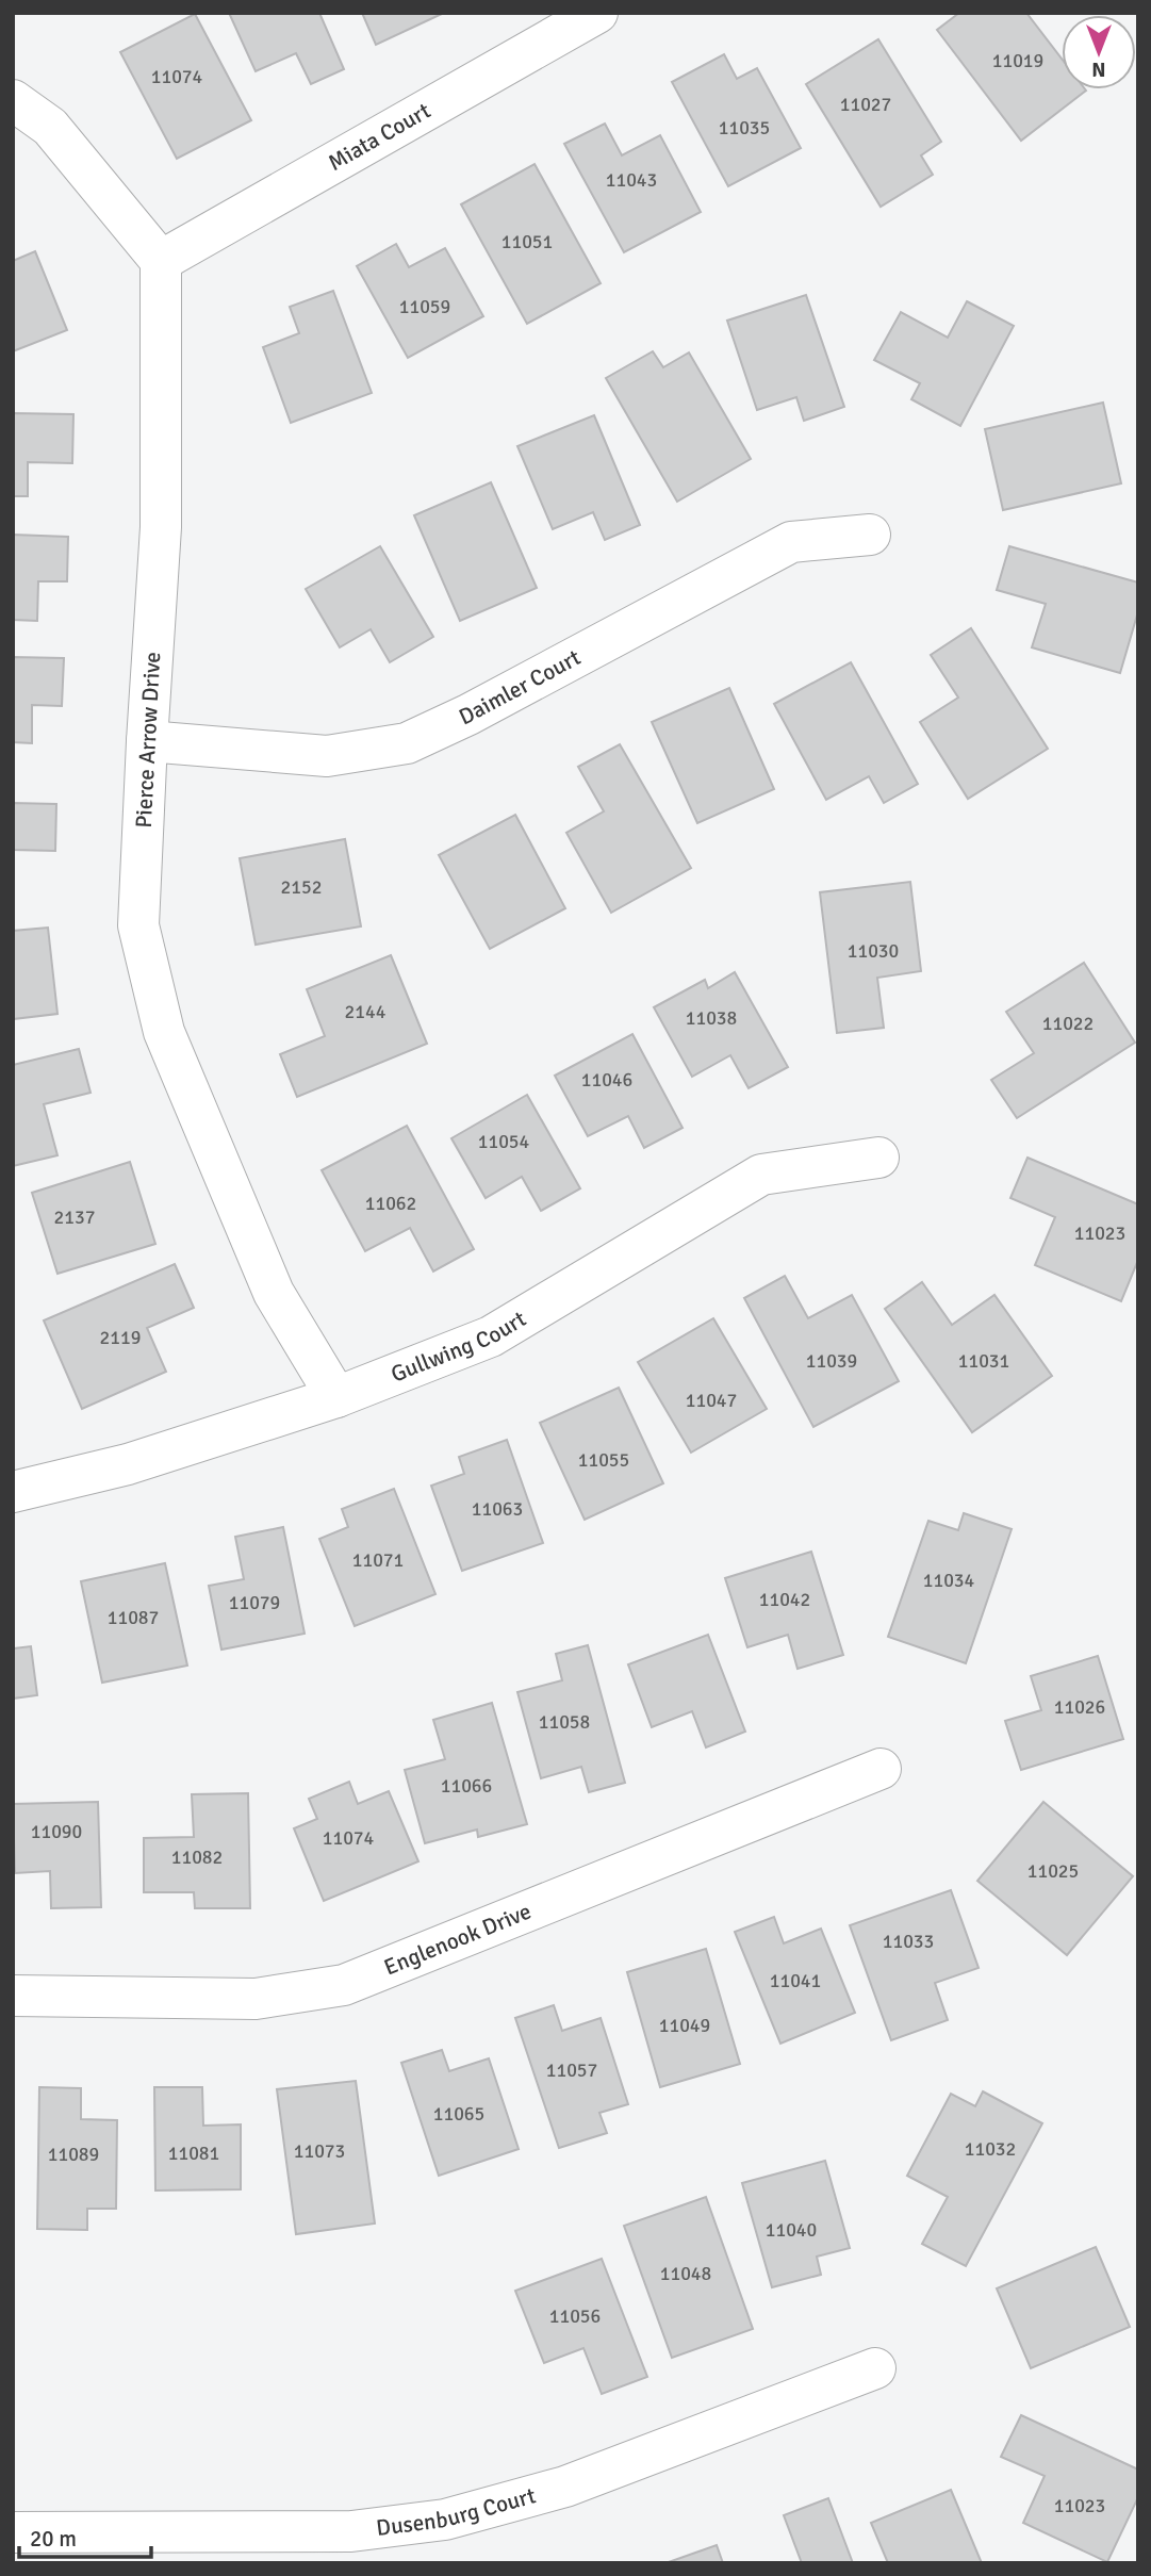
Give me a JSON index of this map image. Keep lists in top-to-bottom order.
{
  "streets": {
    "street": [
      "Miata Court",
      "Daimler Court",
      "Pierce Arrow Drive",
      "Gullwing Court",
      "Englenook Drive",
      "Dusenburg Court"
    ]
  },
  "crossings": [
    ["Miata Court", "Pierce Arrow Drive"],
    ["Daimler Court", "Pierce Arrow Drive"],
    ["Pierce Arrow Drive", "Gullwing Court"]
  ],
  "house_numbers": [
    "11019",
    "11074",
    "11027",
    "11035",
    "11043",
    "11051",
    "11059",
    "2152",
    "11030",
    "2144",
    "11038",
    "11022",
    "11046",
    "11054",
    "11062",
    "2137",
    "11023",
    "2119",
    "11039",
    "11031",
    "11047",
    "11055",
    "11063",
    "11071",
    "11034",
    "11042",
    "11079",
    "11087",
    "11026",
    "11058",
    "11066",
    "11090",
    "11074",
    "11082",
    "11025",
    "11033",
    "11041",
    "11049",
    "11057",
    "11065",
    "11032",
    "11073",
    "11081",
    "11089",
    "11040",
    "11048",
    "11056",
    "11023"
  ],
  "scale_bar": "20 m",
  "north": "bottom"
}
